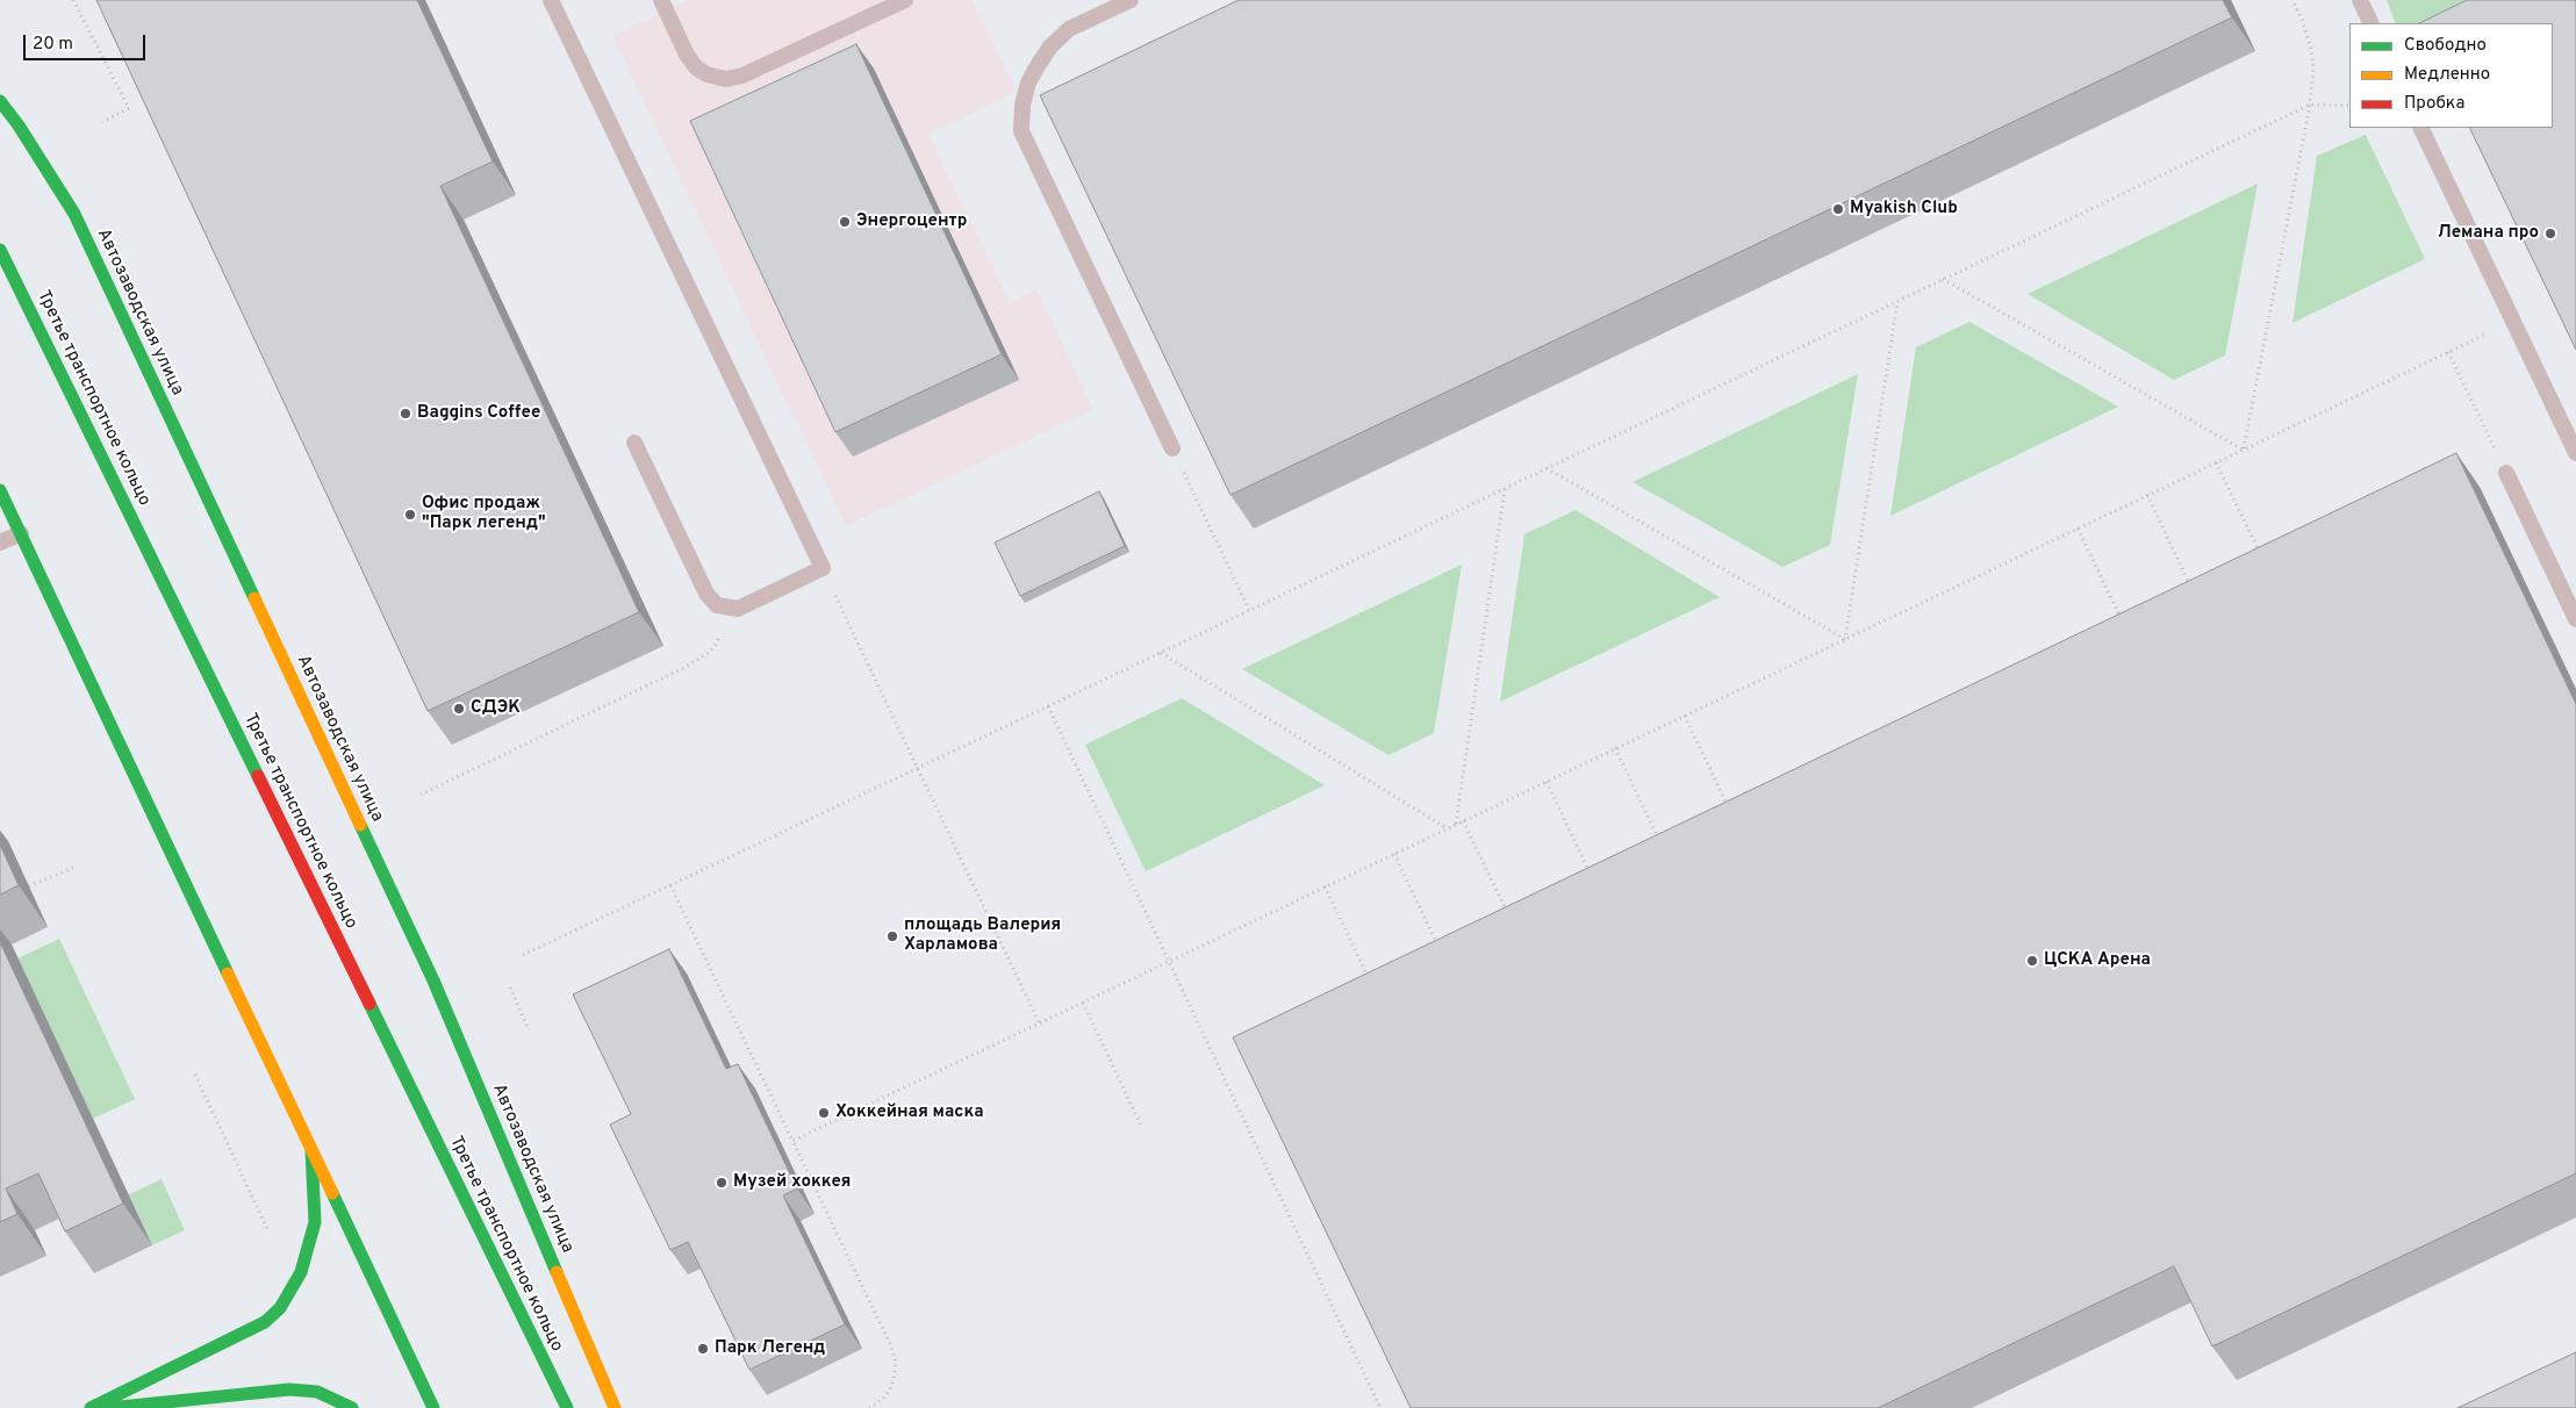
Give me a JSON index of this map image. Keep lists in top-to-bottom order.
{
  "streets": {
    "main road": ["Автозаводская улица", "Третье транспортное кольцо"]
  },
  "places": [
    "Myakish Club",
    "Энергоцентр",
    "Лемана про",
    "Baggins Coffee",
    "Офис продаж \"Парк легенд\"",
    "СДЭК",
    "площадь Валерия Харламова",
    "ЦСКА Арена",
    "Хоккейная маска",
    "Музей хоккея",
    "Парк Легенд"
  ],
  "legend": ["Свободно", "Медленно", "Пробка"],
  "scale_bar": "20 m"
}
